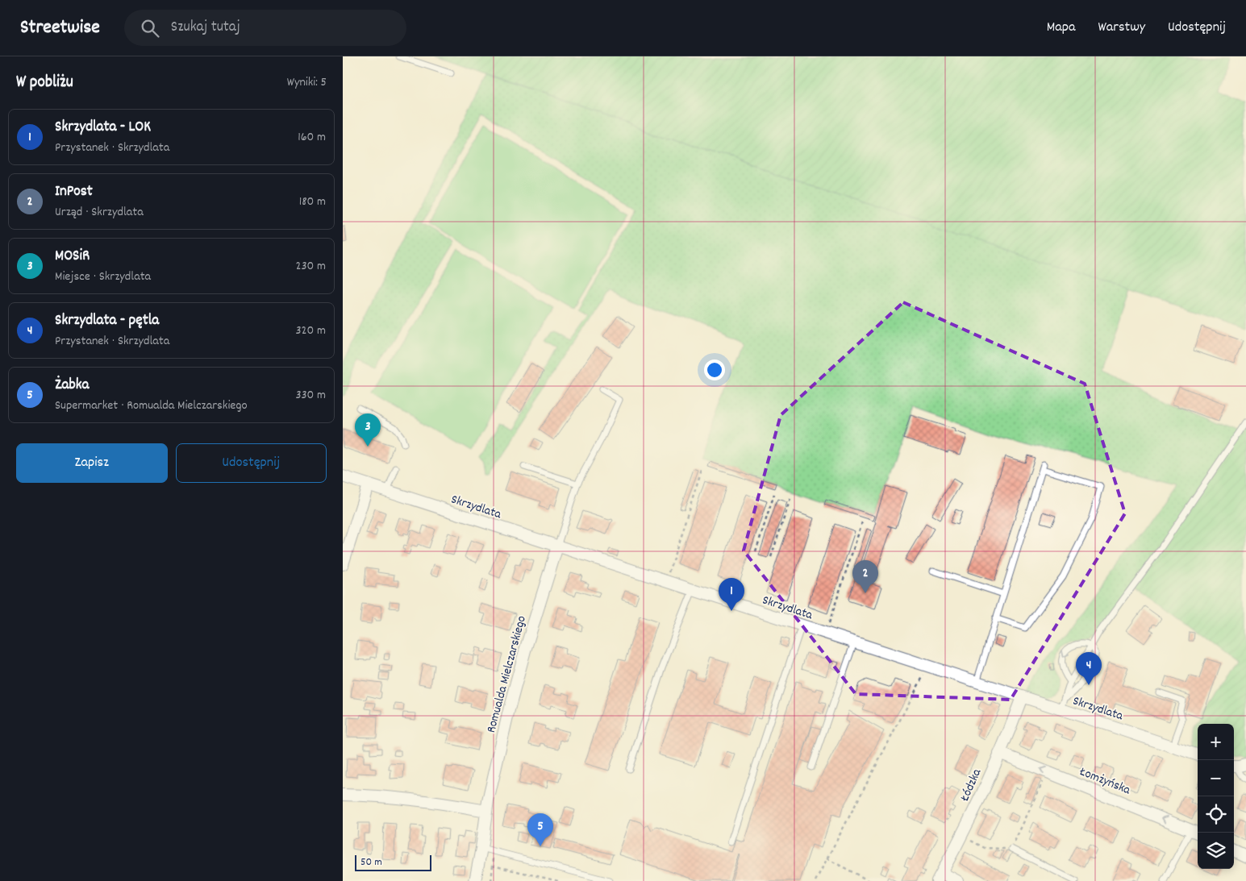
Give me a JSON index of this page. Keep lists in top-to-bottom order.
{
  "streets": {
    "street": [
      "Skrzydlata",
      "Romualda Mielczarskiego",
      "Łomżyńska",
      "Łódzka"
    ]
  },
  "crossings": [
    ["Skrzydlata", "Romualda Mielczarskiego"],
    ["Skrzydlata", "Łódzka"],
    ["Łomżyńska", "Łódzka"]
  ],
  "one_way": ["Łomżyńska"],
  "scale_bar": "50 m",
  "page": {
    "header": "Streetwise",
    "search": "Szukaj tutaj",
    "nav": ["Mapa", "Warstwy", "Udostępnij"],
    "heading": ["W pobliżu", "Wyniki: 5"],
    "list": [
      {
        "mark": "1",
        "name": "Skrzydlata - LOK",
        "note": "Przystanek · Skrzydlata",
        "value": "160 m"
      },
      {
        "mark": "2",
        "name": "InPost",
        "note": "Urząd · Skrzydlata",
        "value": "180 m"
      },
      {
        "mark": "3",
        "name": "MOSiR",
        "note": "Miejsce · Skrzydlata",
        "value": "230 m"
      },
      {
        "mark": "4",
        "name": "Skrzydlata - pętla",
        "note": "Przystanek · Skrzydlata",
        "value": "320 m"
      },
      {
        "mark": "5",
        "name": "Żabka",
        "note": "Supermarket · Romualda Mielczarskiego",
        "value": "330 m"
      }
    ],
    "pins": [
      "3",
      "2",
      "1",
      "4",
      "5"
    ],
    "buttons": ["Zapisz", "Udostępnij"],
    "map_buttons": ["+", "−"],
    "scale": "50 m"
  }
}
